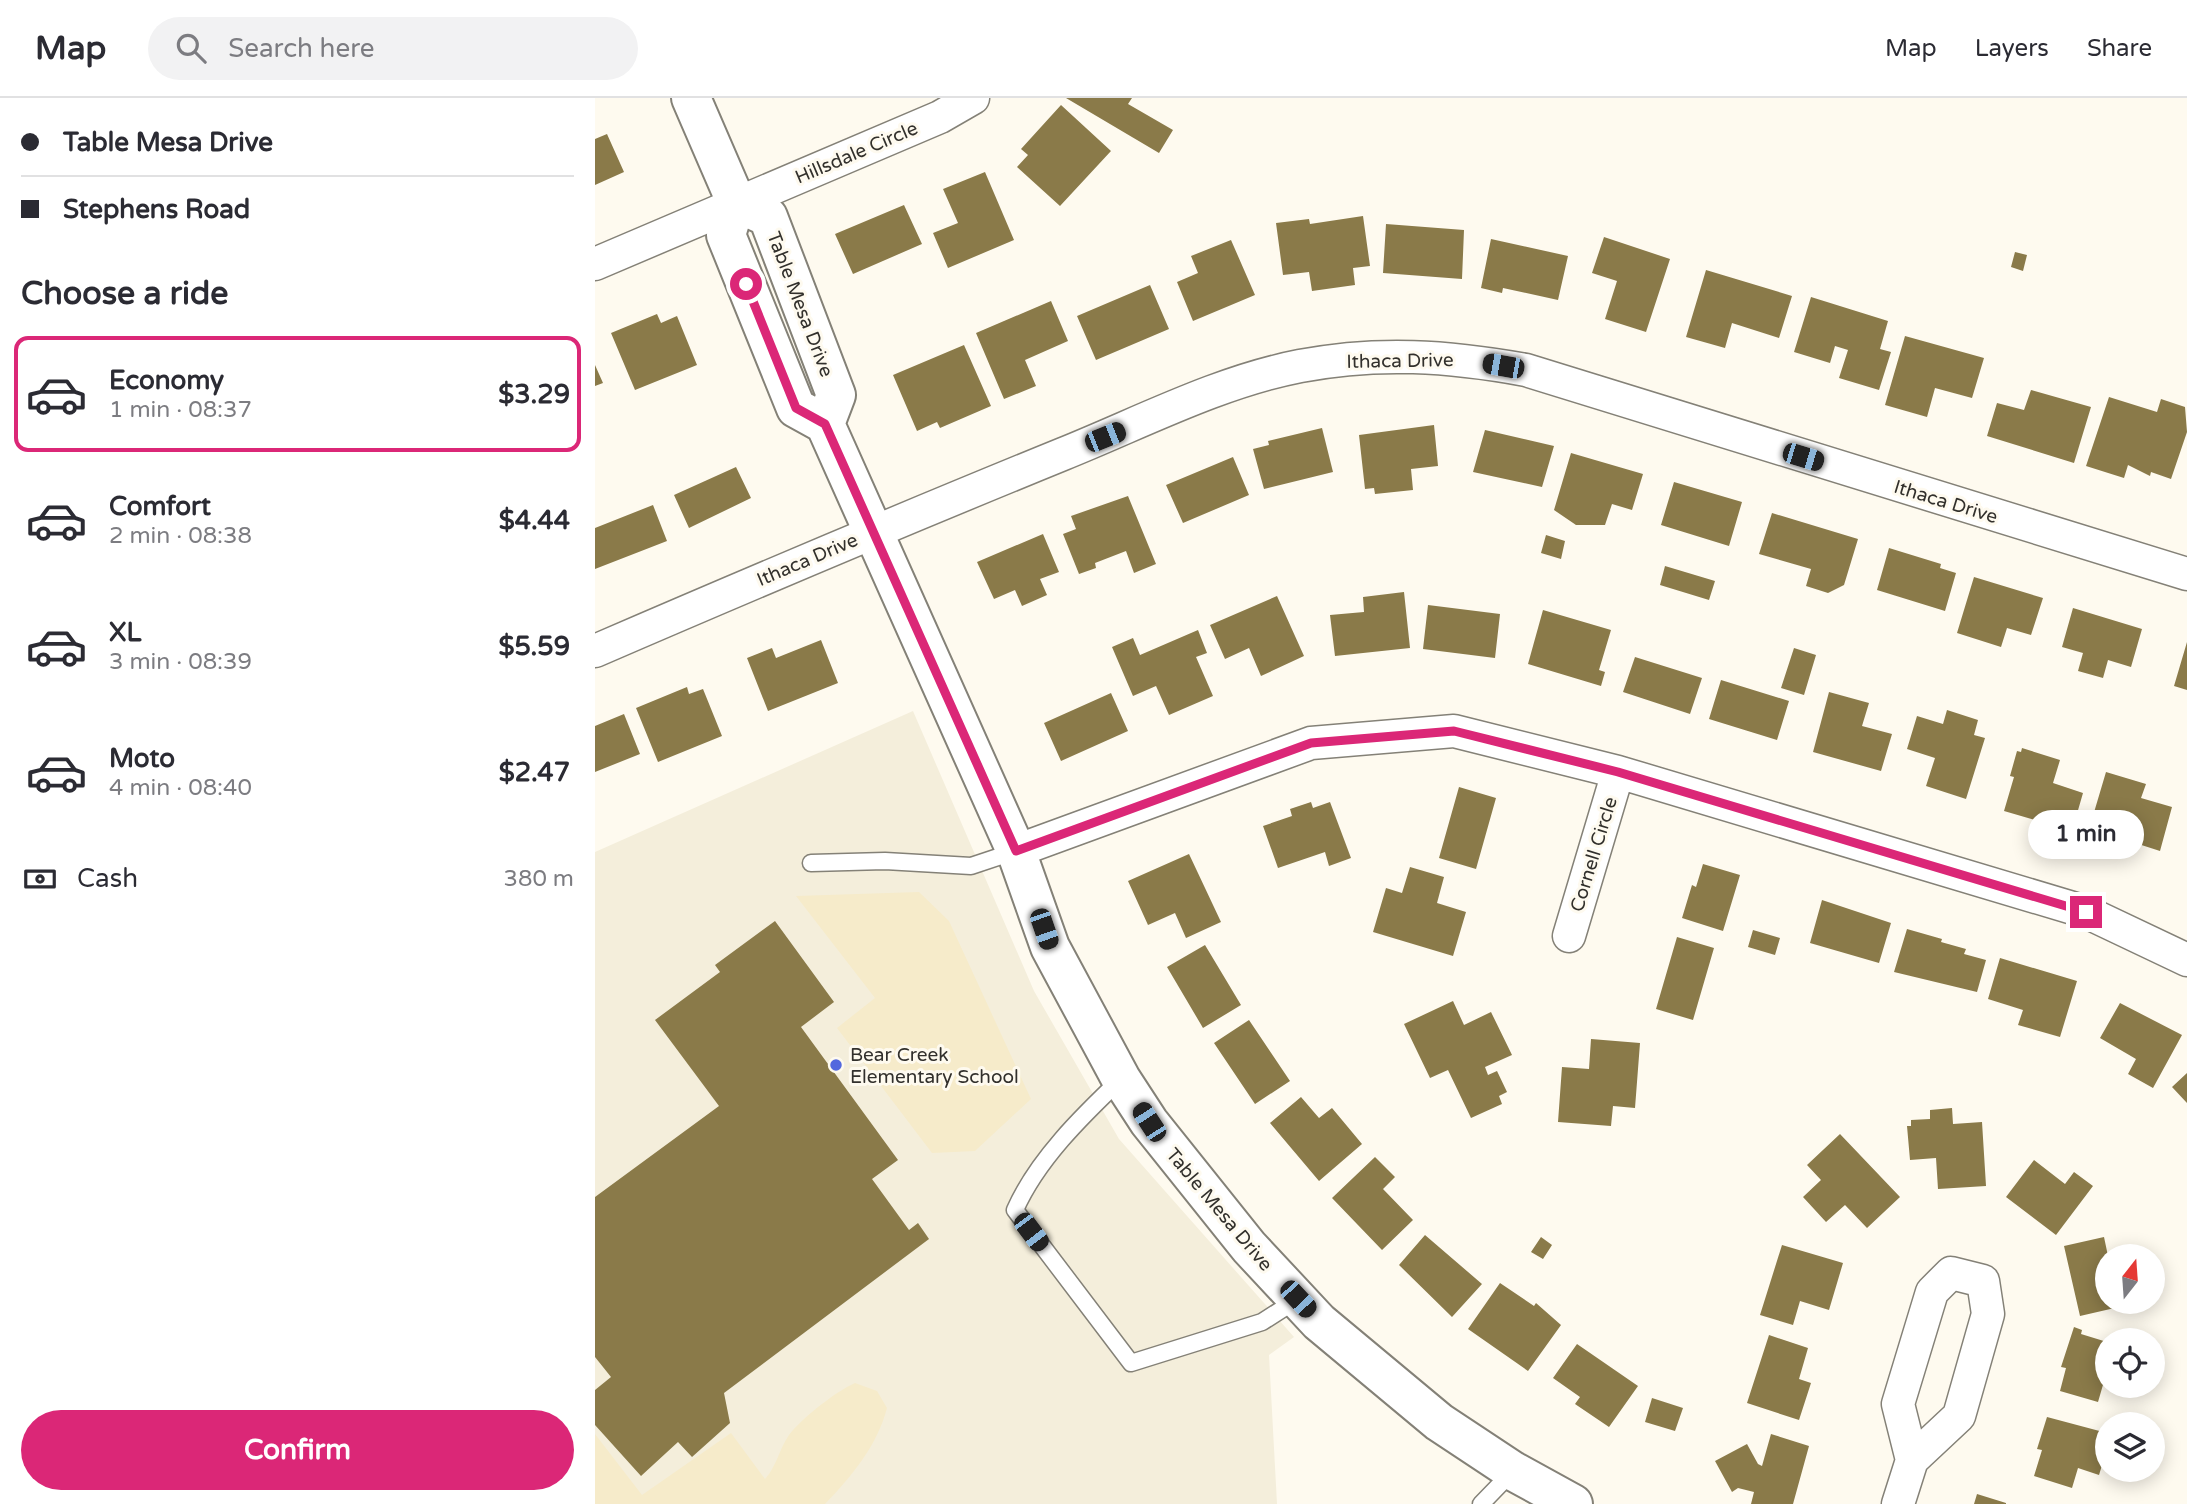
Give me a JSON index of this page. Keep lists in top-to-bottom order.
{
  "streets": {
    "street": [
      "Hillsdale Circle",
      "Table Mesa Drive",
      "Ithaca Drive",
      "Cornell Circle"
    ]
  },
  "crossings": [
    ["Hillsdale Circle", "Table Mesa Drive"],
    ["Table Mesa Drive", "Ithaca Drive"]
  ],
  "places": ["Bear Creek Elementary School"],
  "north": "top",
  "page": {
    "header": "Map",
    "search": "Search here",
    "nav": ["Map", "Layers", "Share"],
    "banner": ["Table Mesa Drive", "Stephens Road"],
    "heading": "Choose a ride",
    "list": [
      {
        "name": "Economy",
        "note": "1 min · 08:37",
        "value": "$3.29"
      },
      {
        "name": "Comfort",
        "note": "2 min · 08:38",
        "value": "$4.44"
      },
      {
        "name": "XL",
        "note": "3 min · 08:39",
        "value": "$5.59"
      },
      {
        "name": "Moto",
        "note": "4 min · 08:40",
        "value": "$2.47"
      }
    ],
    "bubble": "1 min",
    "pay": ["Cash", "380 m"],
    "buttons": "Confirm"
  }
}
